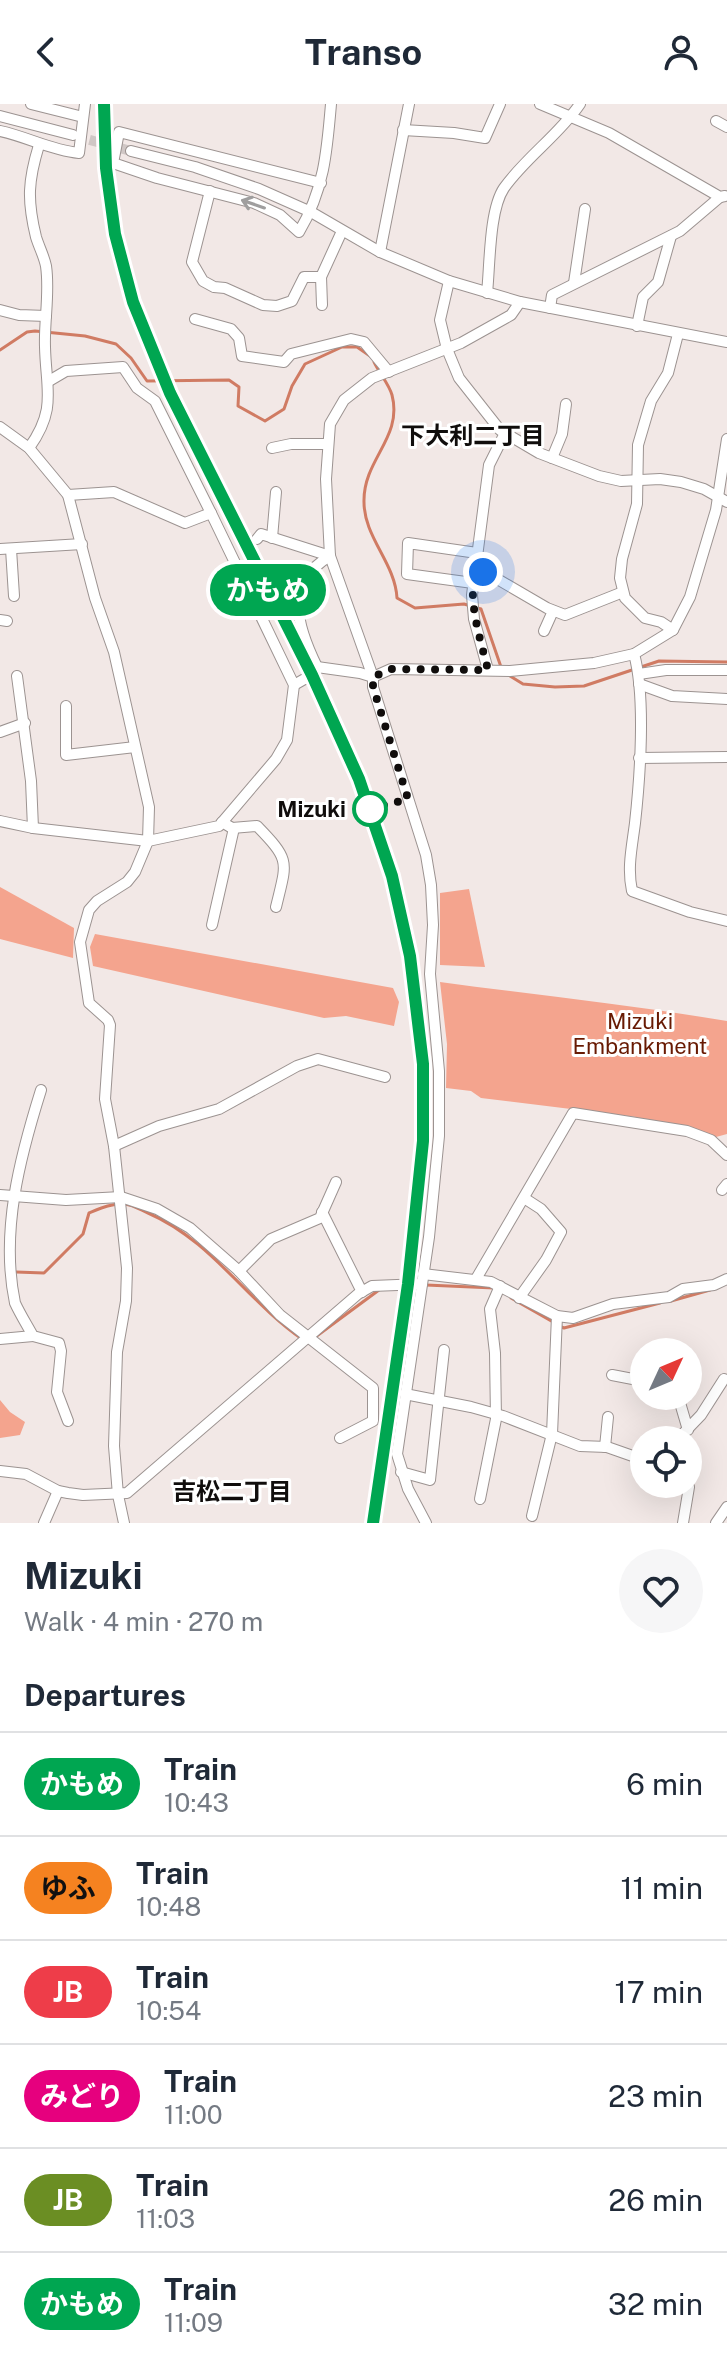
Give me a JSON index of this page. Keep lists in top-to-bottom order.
{
  "districts": ["下大利二丁目", "吉松二丁目"],
  "parks": ["Mizuki Embankment"],
  "places": ["Mizuki"],
  "north": "top right",
  "page": {
    "header": "Transo",
    "on_map": "かもめ",
    "heading": [
      ["Mizuki", "Walk · 4 min · 270 m"],
      "Departures"
    ],
    "list": [
      {
        "mark": "かもめ",
        "name": "Train",
        "note": "10:43",
        "value": "6 min"
      },
      {
        "mark": "ゆふ",
        "name": "Train",
        "note": "10:48",
        "value": "11 min"
      },
      {
        "mark": "JB",
        "name": "Train",
        "note": "10:54",
        "value": "17 min"
      },
      {
        "mark": "みどり",
        "name": "Train",
        "note": "11:00",
        "value": "23 min"
      },
      {
        "mark": "JB",
        "name": "Train",
        "note": "11:03",
        "value": "26 min"
      },
      {
        "mark": "かもめ",
        "name": "Train",
        "note": "11:09",
        "value": "32 min"
      }
    ]
  }
}
